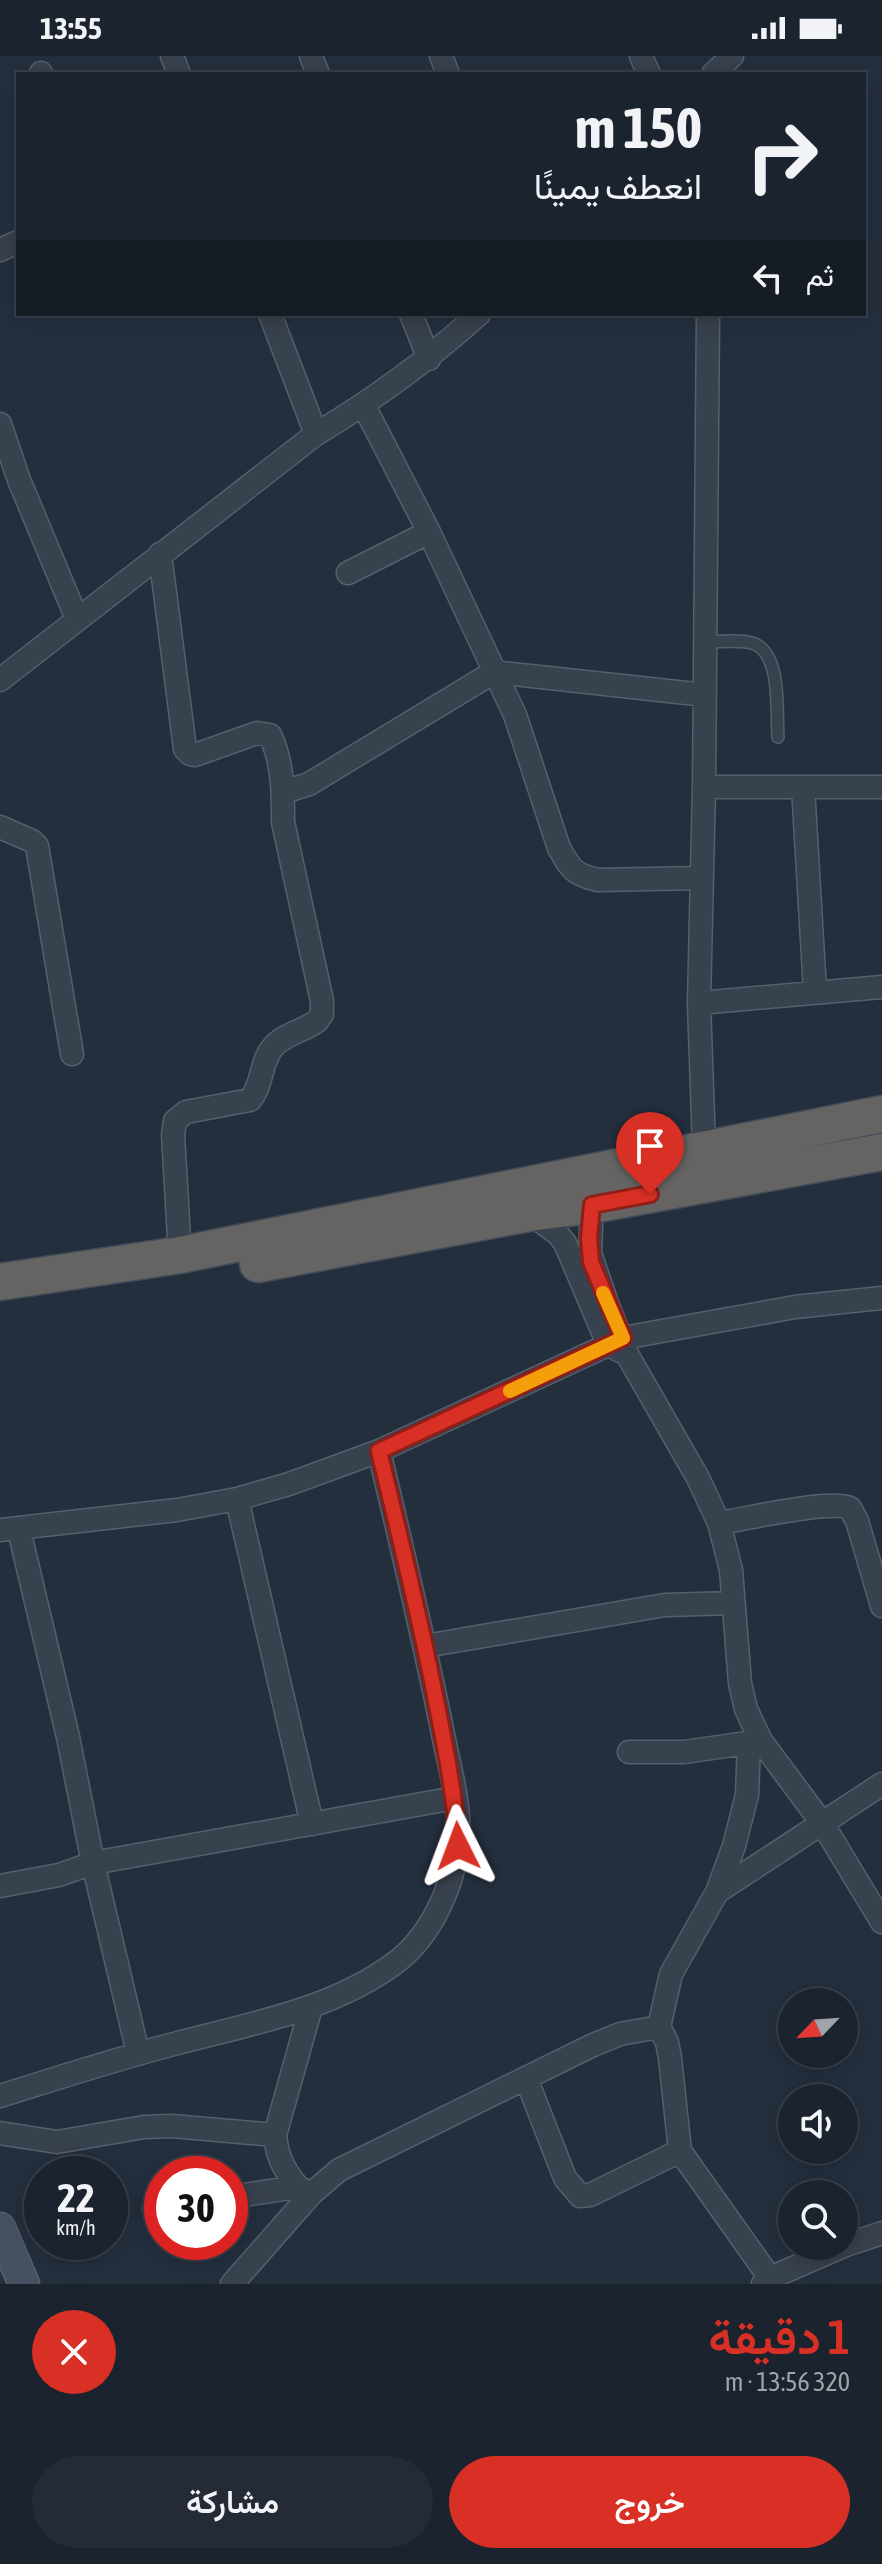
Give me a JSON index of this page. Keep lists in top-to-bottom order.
{
  "north": "bottom left",
  "page": {
    "status": "13:55",
    "turn": ["150 m", "انعطف يمينًا"],
    "then": "ثم",
    "speed": "22 km/h",
    "limit": "30",
    "heading": ["1 دقيقة", "320 m · 13:56"],
    "buttons": ["خروج", "مشاركة"]
  }
}
